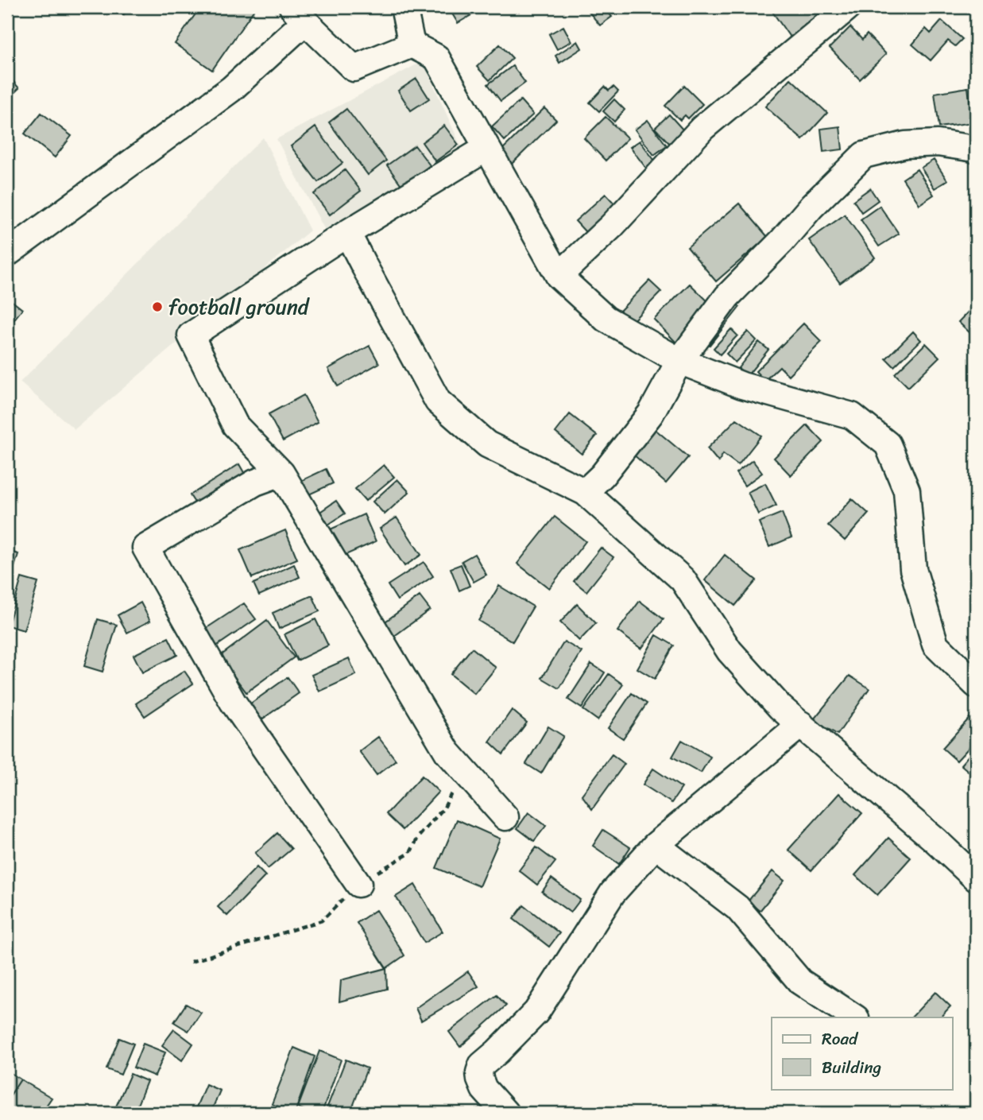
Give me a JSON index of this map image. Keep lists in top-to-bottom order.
{
  "places": ["football ground"],
  "legend": ["Road", "Building"]
}
